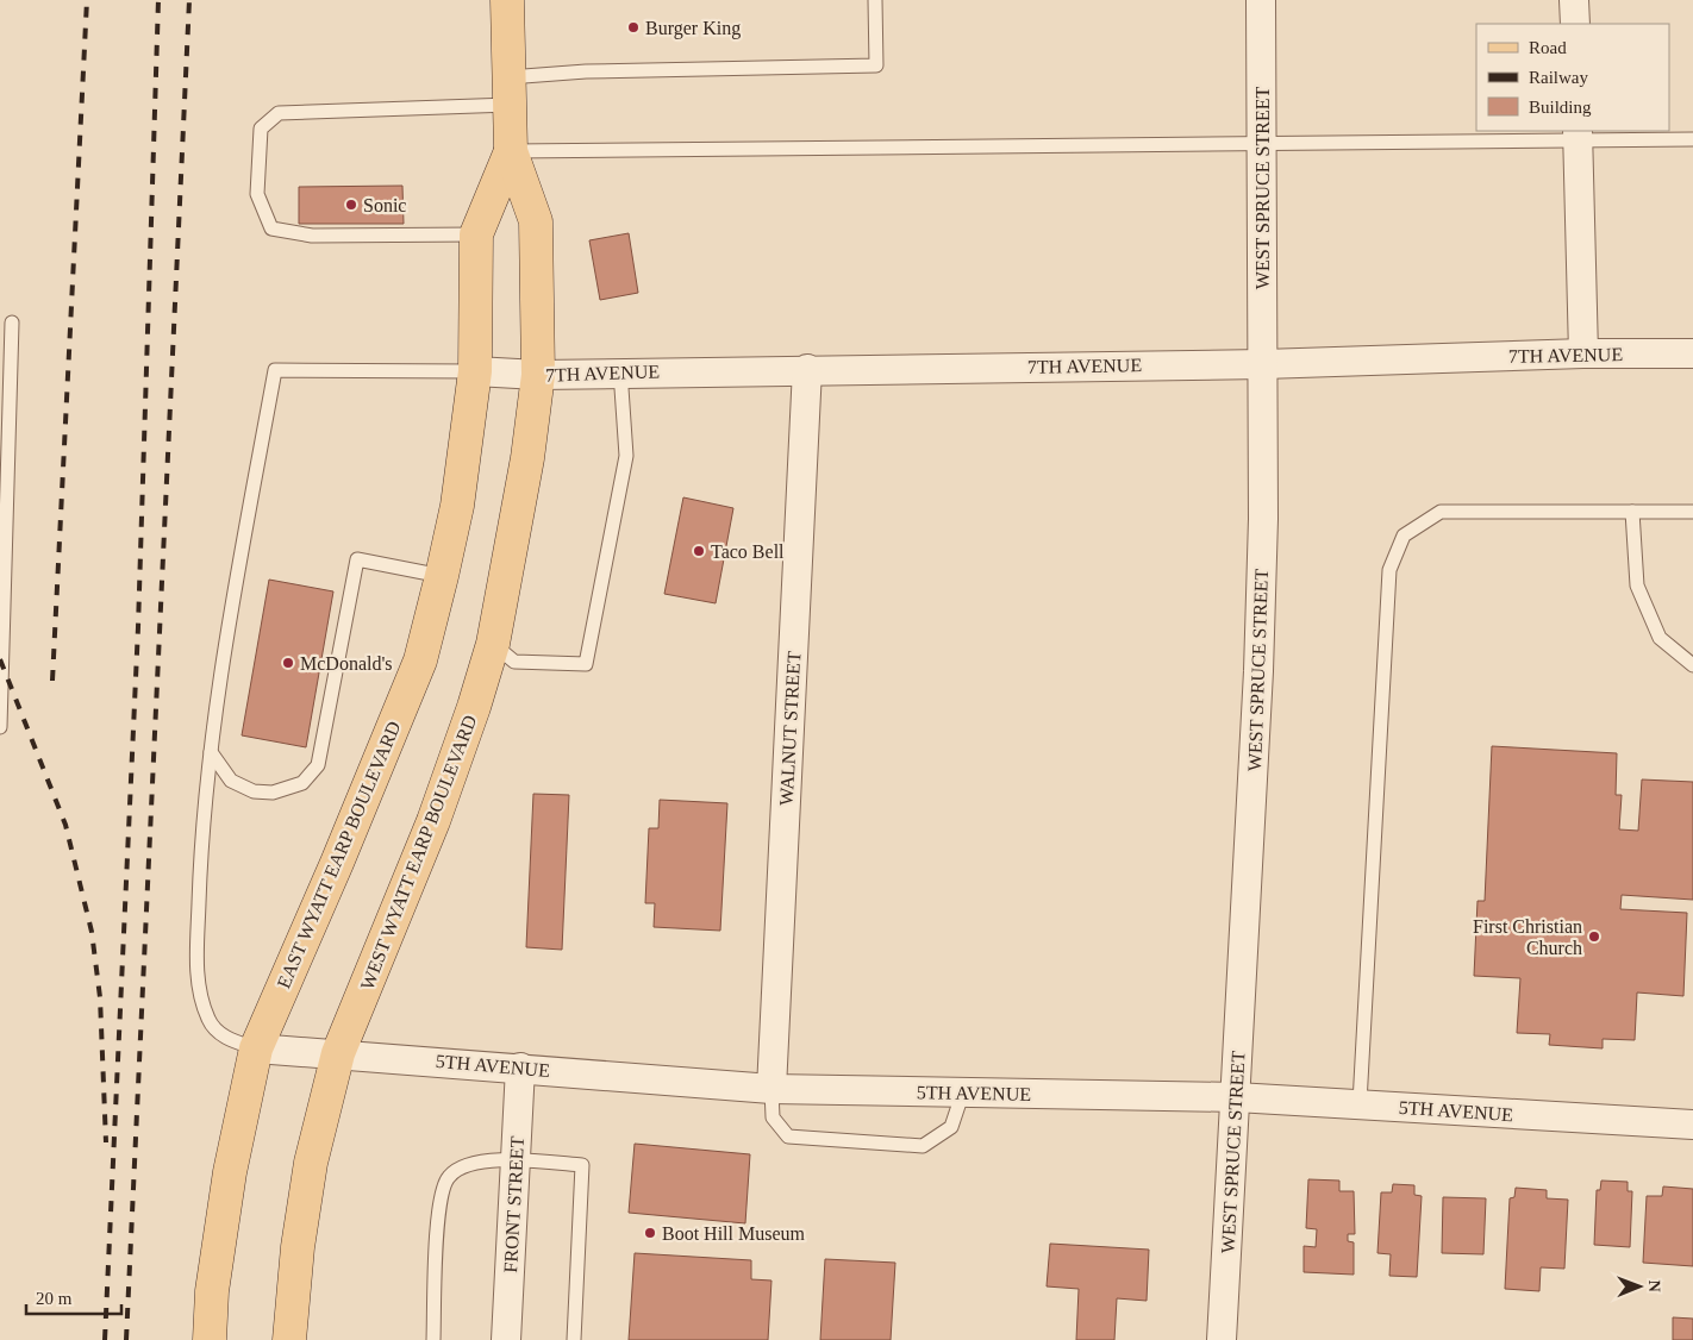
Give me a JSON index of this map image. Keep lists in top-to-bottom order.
{
  "streets": {
    "main road": ["WEST WYATT EARP BOULEVARD", "EAST WYATT EARP BOULEVARD"],
    "street": [
      "WEST SPRUCE STREET",
      "7TH AVENUE",
      "WALNUT STREET",
      "5TH AVENUE",
      "FRONT STREET"
    ]
  },
  "crossings": [
    ["WEST SPRUCE STREET", "7TH AVENUE"],
    ["WEST SPRUCE STREET", "5TH AVENUE"],
    ["7TH AVENUE", "WALNUT STREET"],
    ["7TH AVENUE", "WEST WYATT EARP BOULEVARD"],
    ["WALNUT STREET", "5TH AVENUE"],
    ["WEST WYATT EARP BOULEVARD", "EAST WYATT EARP BOULEVARD"],
    ["WEST WYATT EARP BOULEVARD", "5TH AVENUE"],
    ["EAST WYATT EARP BOULEVARD", "5TH AVENUE"],
    ["5TH AVENUE", "FRONT STREET"]
  ],
  "places": [
    "Burger King",
    "Sonic",
    "Taco Bell",
    "McDonald's",
    "First Christian Church",
    "Boot Hill Museum"
  ],
  "legend": ["Road", "Railway", "Building"],
  "scale_bar": "20 m",
  "north": "right"
}
